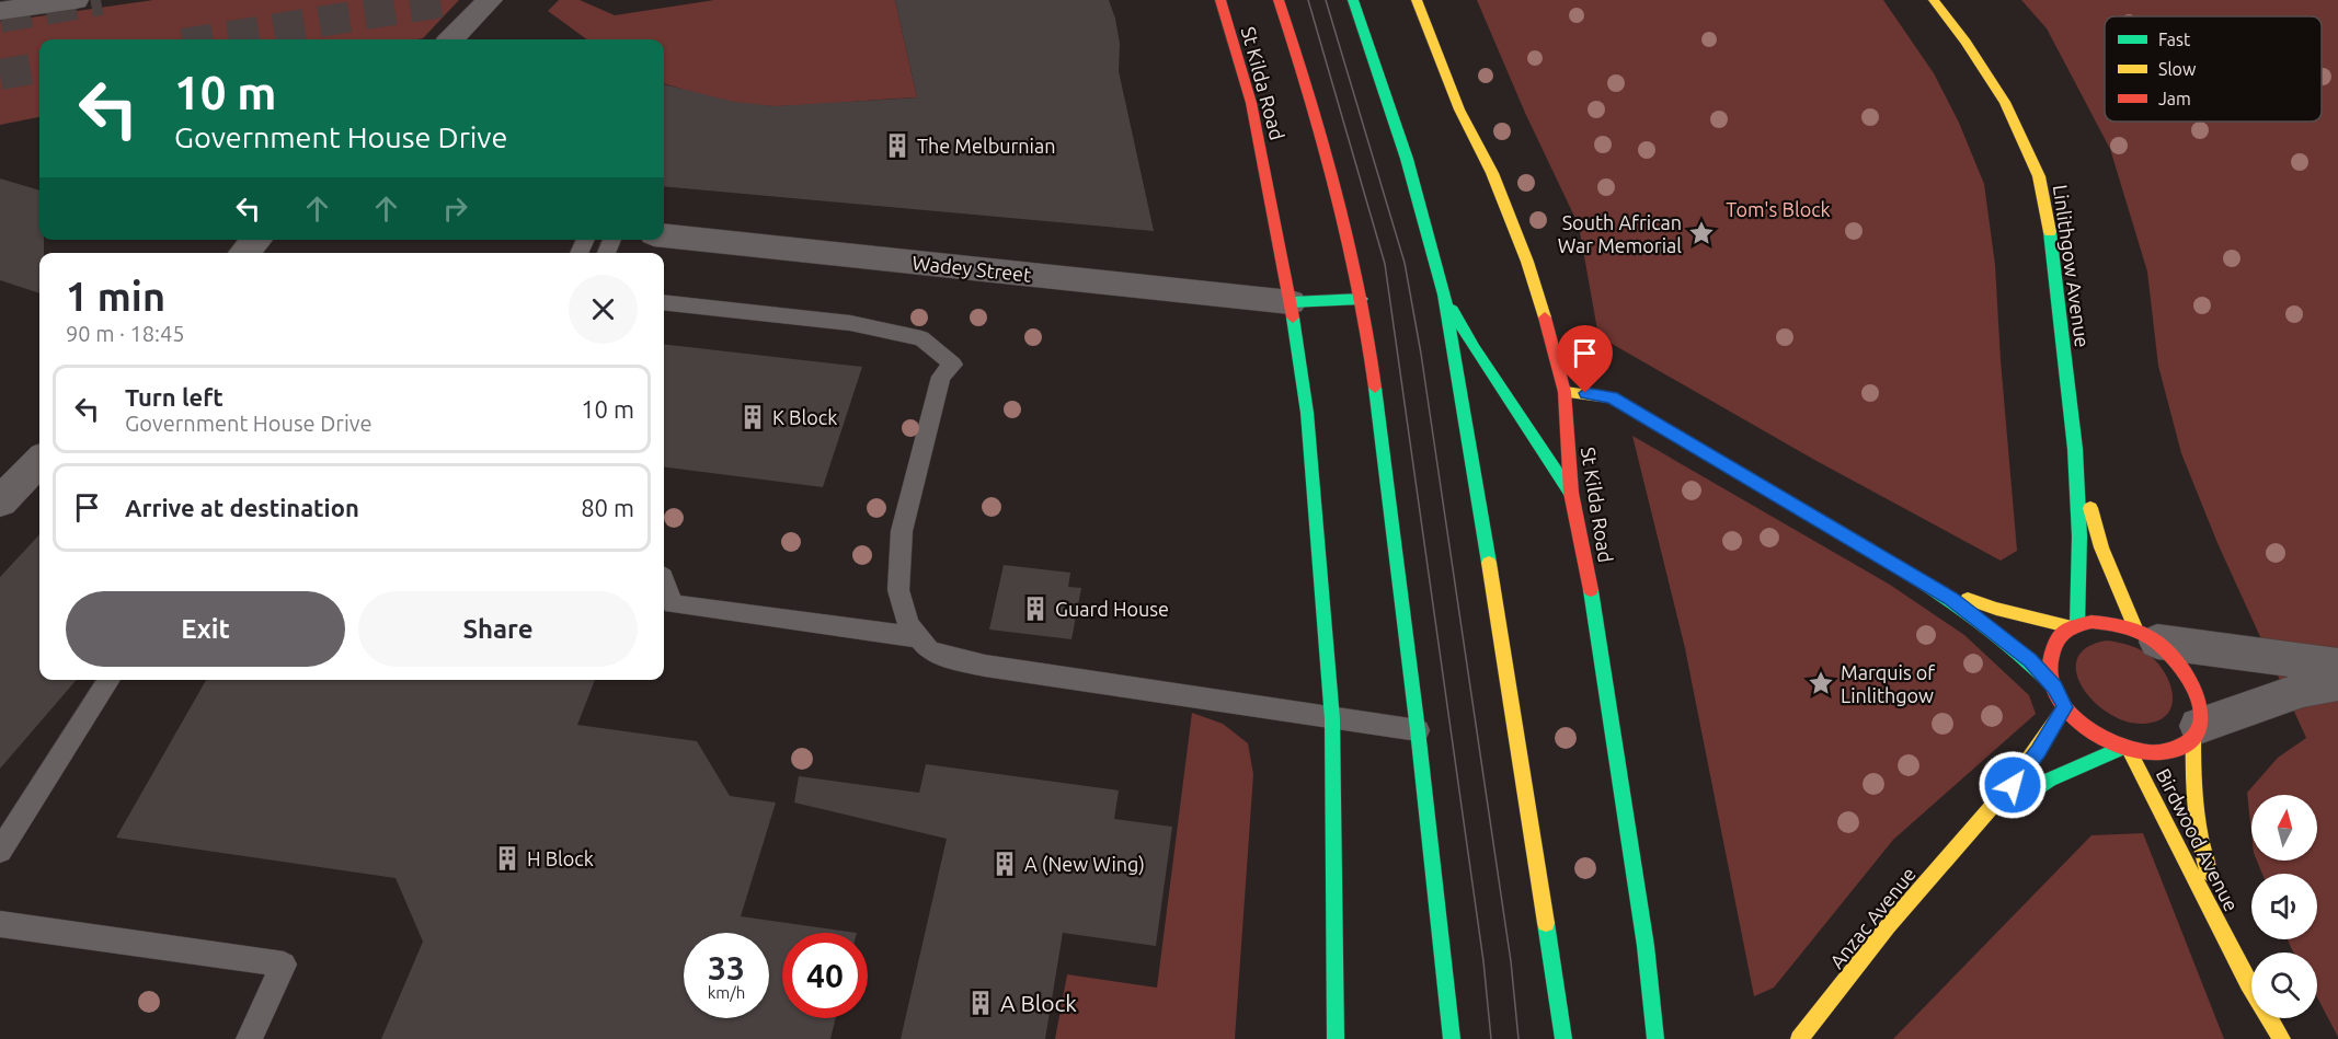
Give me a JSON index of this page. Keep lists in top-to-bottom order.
{
  "streets": {
    "main road": [
      "St Kilda Road",
      "Linlithgow Avenue",
      "Birdwood Avenue",
      "Anzac Avenue"
    ],
    "street": ["Wadey Street"]
  },
  "crossings": [
    ["St Kilda Road", "Wadey Street"],
    ["Linlithgow Avenue", "Birdwood Avenue"],
    ["Linlithgow Avenue", "Anzac Avenue"],
    ["Birdwood Avenue", "Anzac Avenue"]
  ],
  "parks": ["Tom's Block"],
  "places": {
    "building": [
      "The Melburnian",
      "K Block",
      "Guard House",
      "H Block",
      "A (New Wing)",
      "A Block"
    ],
    "place": ["South African War Memorial", "Marquis of Linlithgow"]
  },
  "legend": ["Fast", "Slow", "Jam"],
  "north": "top",
  "page": {
    "turn": ["10 m", "Government House Drive"],
    "heading": ["1 min", "90 m · 18:45"],
    "list": [
      {
        "name": "Turn left",
        "note": "Government House Drive",
        "value": "10 m"
      },
      {
        "name": "Arrive at destination",
        "value": "80 m"
      }
    ],
    "buttons": ["Exit", "Share"],
    "speed": "33 km/h",
    "limit": "40"
  }
}
